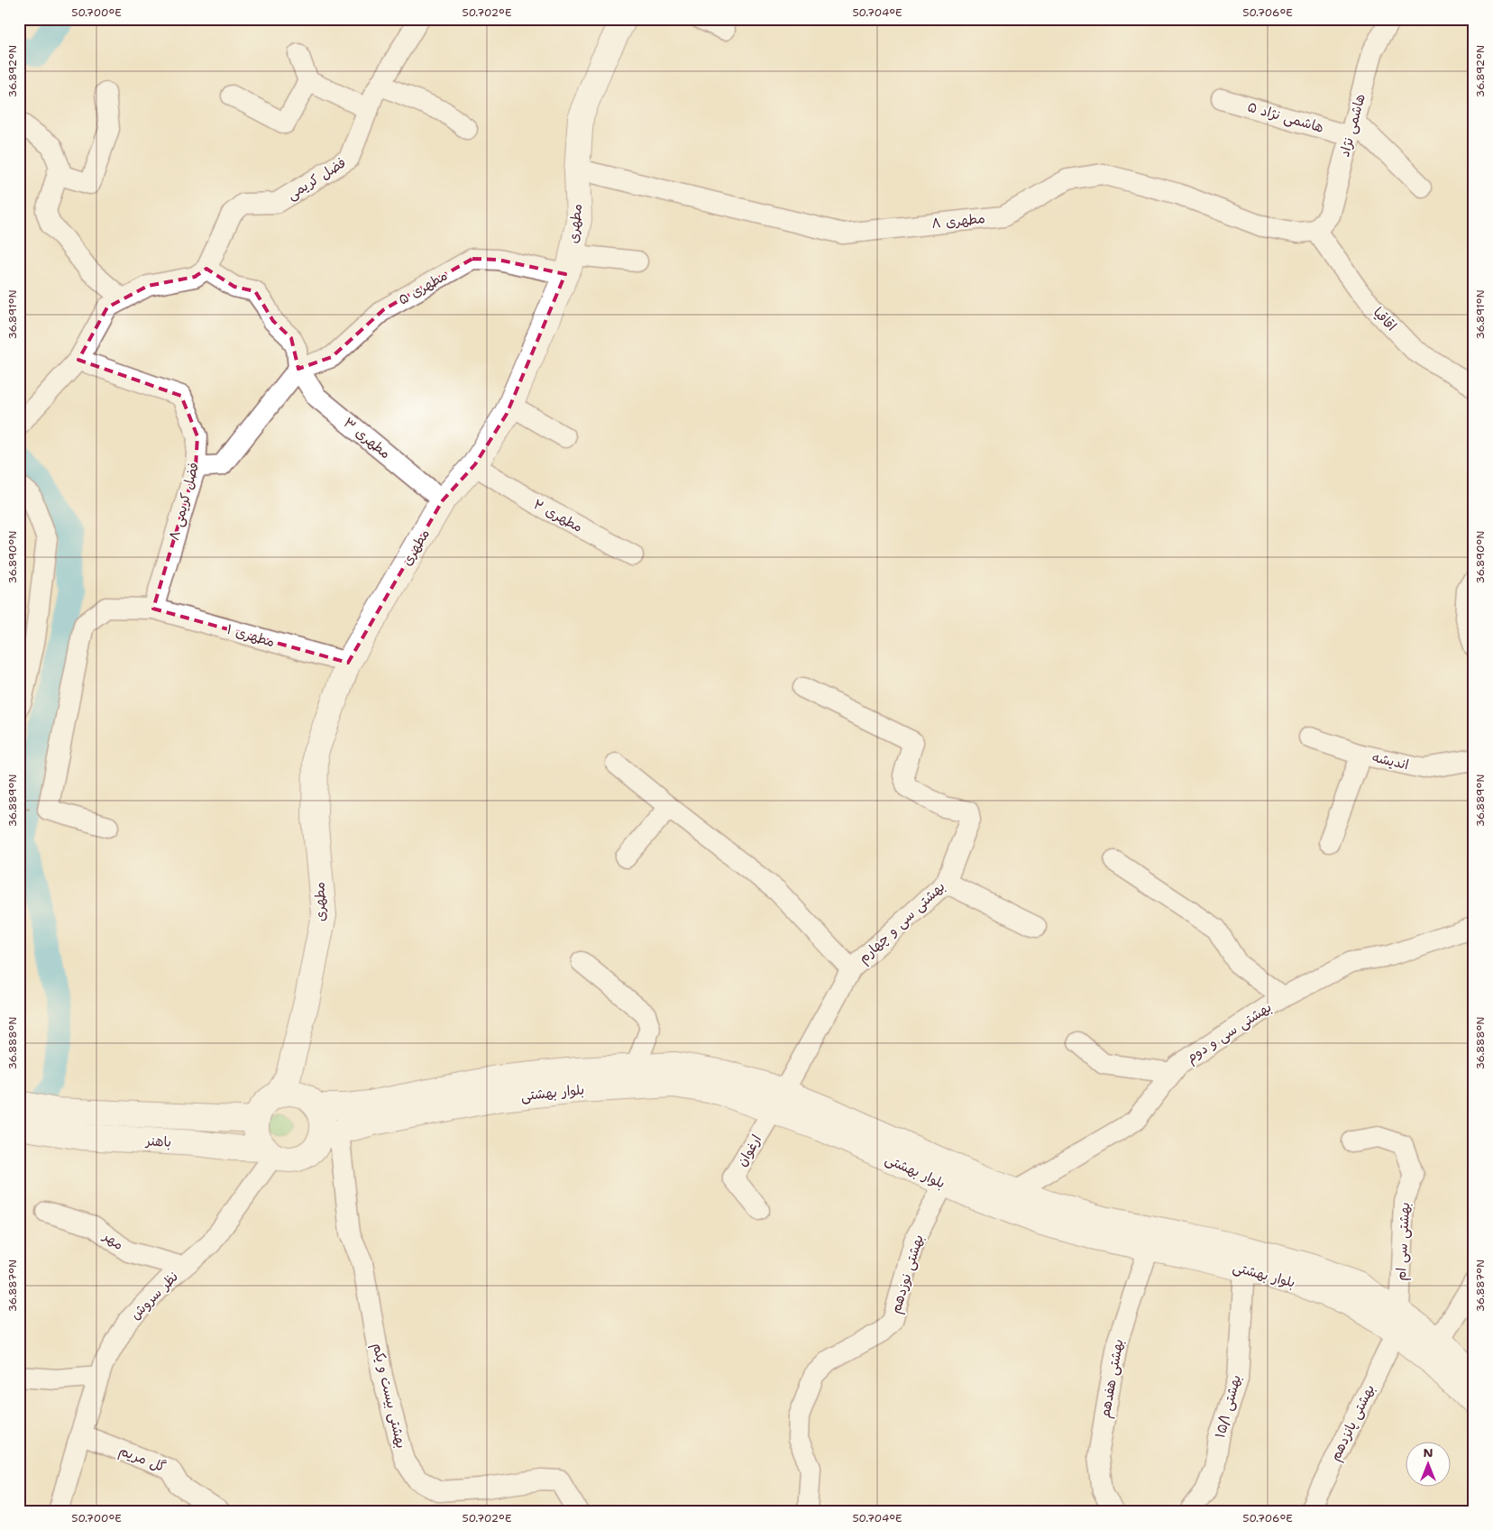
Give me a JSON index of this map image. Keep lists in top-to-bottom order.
{
  "streets": {
    "main road": ["مطهری", "بلوار بهشتی", "باهنر"],
    "street": [
      "هاشمی نژاد ۵",
      "هاشمی نژاد",
      "فضل کریمی",
      "مطهری ۸",
      "مطهری ۵",
      "اقاقیا",
      "مطهری ۳",
      "فضل کریمی ۸",
      "مطهری ۲",
      "مطهری ۱",
      "اندیشه",
      "بهشتی سی و چهارم",
      "بهشتی سی و دوم",
      "ارغوان",
      "مهر",
      "بهشتی سی ام",
      "بهشتی نوزدهم",
      "نظر سروش",
      "بهشتی هفدهم",
      "بهشتی بیست و یکم",
      "۱۵/۱ بهشتی",
      "بهشتی پانزدهم",
      "گل مریم"
    ]
  },
  "crossings": [
    ["هاشمی نژاد ۵", "هاشمی نژاد"],
    ["هاشمی نژاد", "مطهری ۸"],
    ["هاشمی نژاد", "اقاقیا"],
    ["مطهری ۸", "مطهری"],
    ["مطهری ۸", "اقاقیا"],
    ["مطهری", "مطهری ۵"],
    ["مطهری", "مطهری ۳"],
    ["مطهری", "مطهری ۲"],
    ["مطهری", "مطهری ۱"],
    ["مطهری", "بلوار بهشتی"],
    ["مطهری", "باهنر"],
    ["مطهری", "نظر سروش"],
    ["مطهری", "بهشتی بیست و یکم"],
    ["مطهری ۵", "مطهری ۳"],
    ["فضل کریمی ۸", "مطهری ۱"],
    ["بهشتی سی و چهارم", "بلوار بهشتی"],
    ["بهشتی سی و چهارم", "ارغوان"],
    ["بهشتی سی و دوم", "بلوار بهشتی"],
    ["بلوار بهشتی", "باهنر"],
    ["بلوار بهشتی", "ارغوان"],
    ["بلوار بهشتی", "بهشتی سی ام"],
    ["بلوار بهشتی", "بهشتی نوزدهم"],
    ["بلوار بهشتی", "نظر سروش"],
    ["بلوار بهشتی", "بهشتی هفدهم"],
    ["بلوار بهشتی", "بهشتی بیست و یکم"],
    ["بلوار بهشتی", "۱۵/۱ بهشتی"],
    ["بلوار بهشتی", "بهشتی پانزدهم"],
    ["باهنر", "نظر سروش"],
    ["باهنر", "بهشتی بیست و یکم"],
    ["مهر", "نظر سروش"],
    ["بهشتی سی ام", "بهشتی پانزدهم"],
    ["نظر سروش", "بهشتی بیست و یکم"],
    ["نظر سروش", "گل مریم"]
  ],
  "north": "top",
  "coordinates": [
    "50.700°E",
    "50.702°E",
    "50.704°E",
    "50.706°E",
    "36.892°N",
    "36.891°N",
    "36.890°N",
    "36.889°N",
    "36.888°N",
    "36.887°N"
  ]
}
